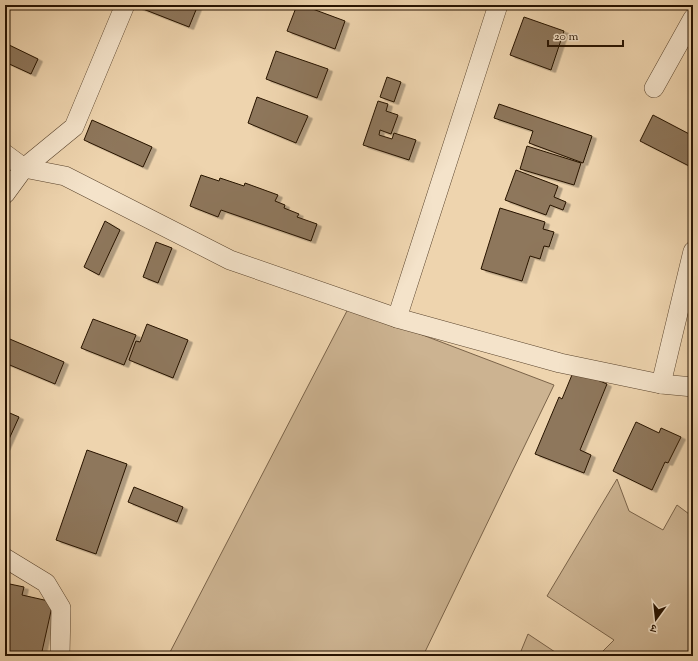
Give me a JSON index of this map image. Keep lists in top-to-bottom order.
{
  "scale_bar": "20 m",
  "north": "bottom"
}
